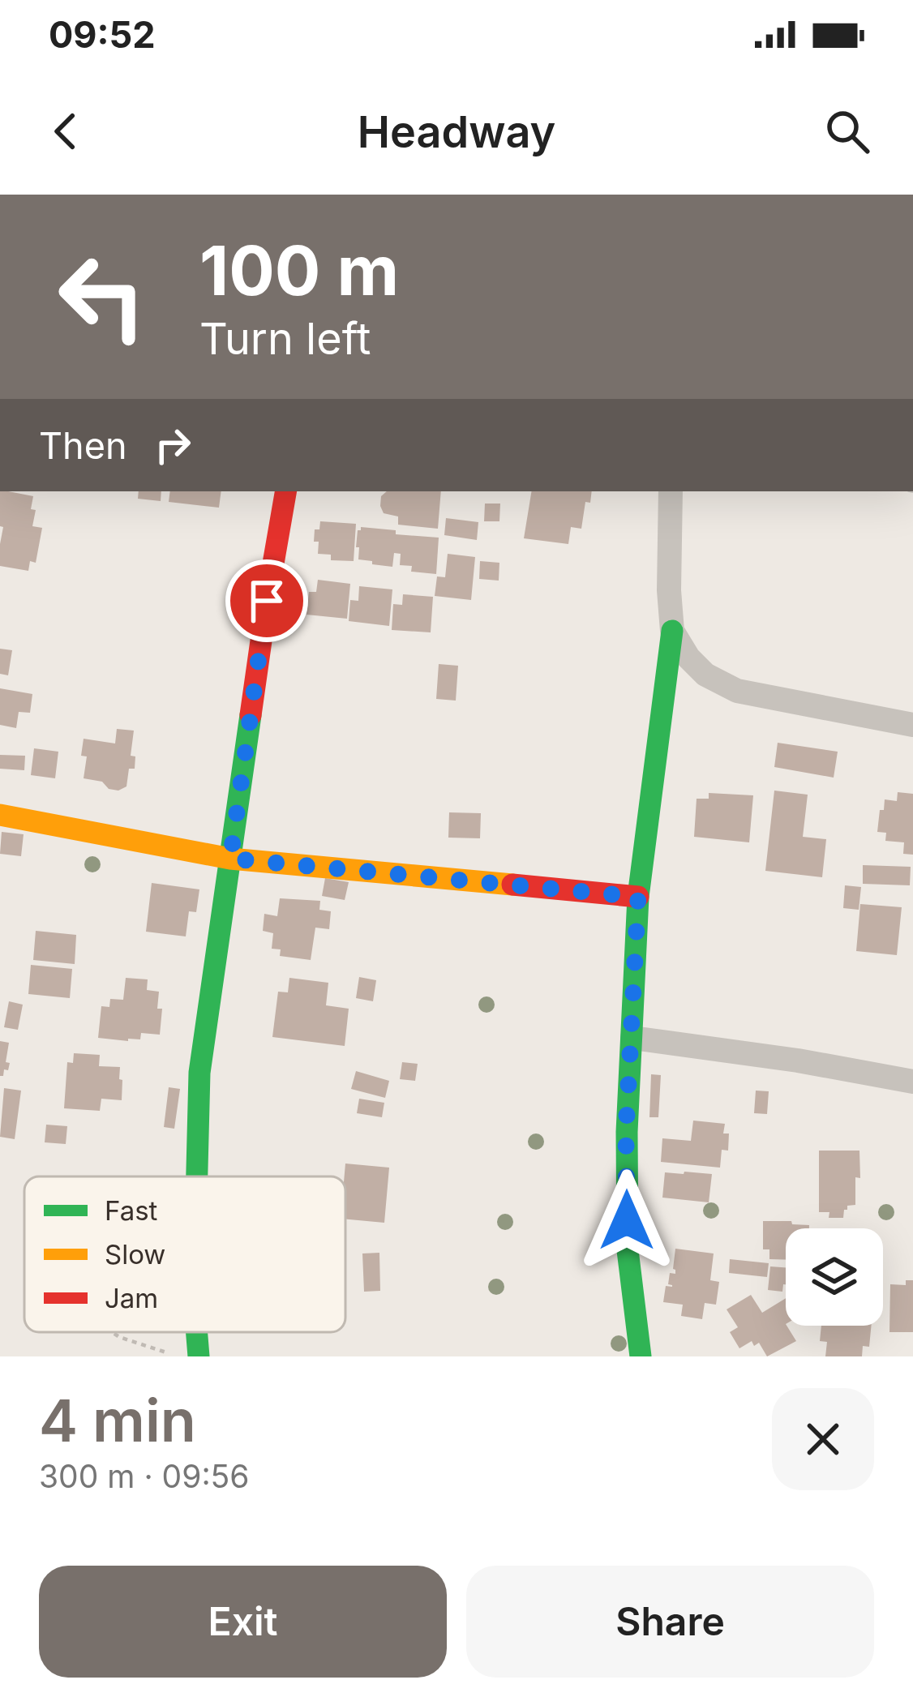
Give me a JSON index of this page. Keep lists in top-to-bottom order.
{
  "legend": ["Fast", "Slow", "Jam"],
  "page": {
    "status": "09:52",
    "header": "Headway",
    "turn": ["100 m", "Turn left"],
    "then": "Then",
    "heading": ["4 min", "300 m · 09:56"],
    "buttons": ["Exit", "Share"]
  }
}
